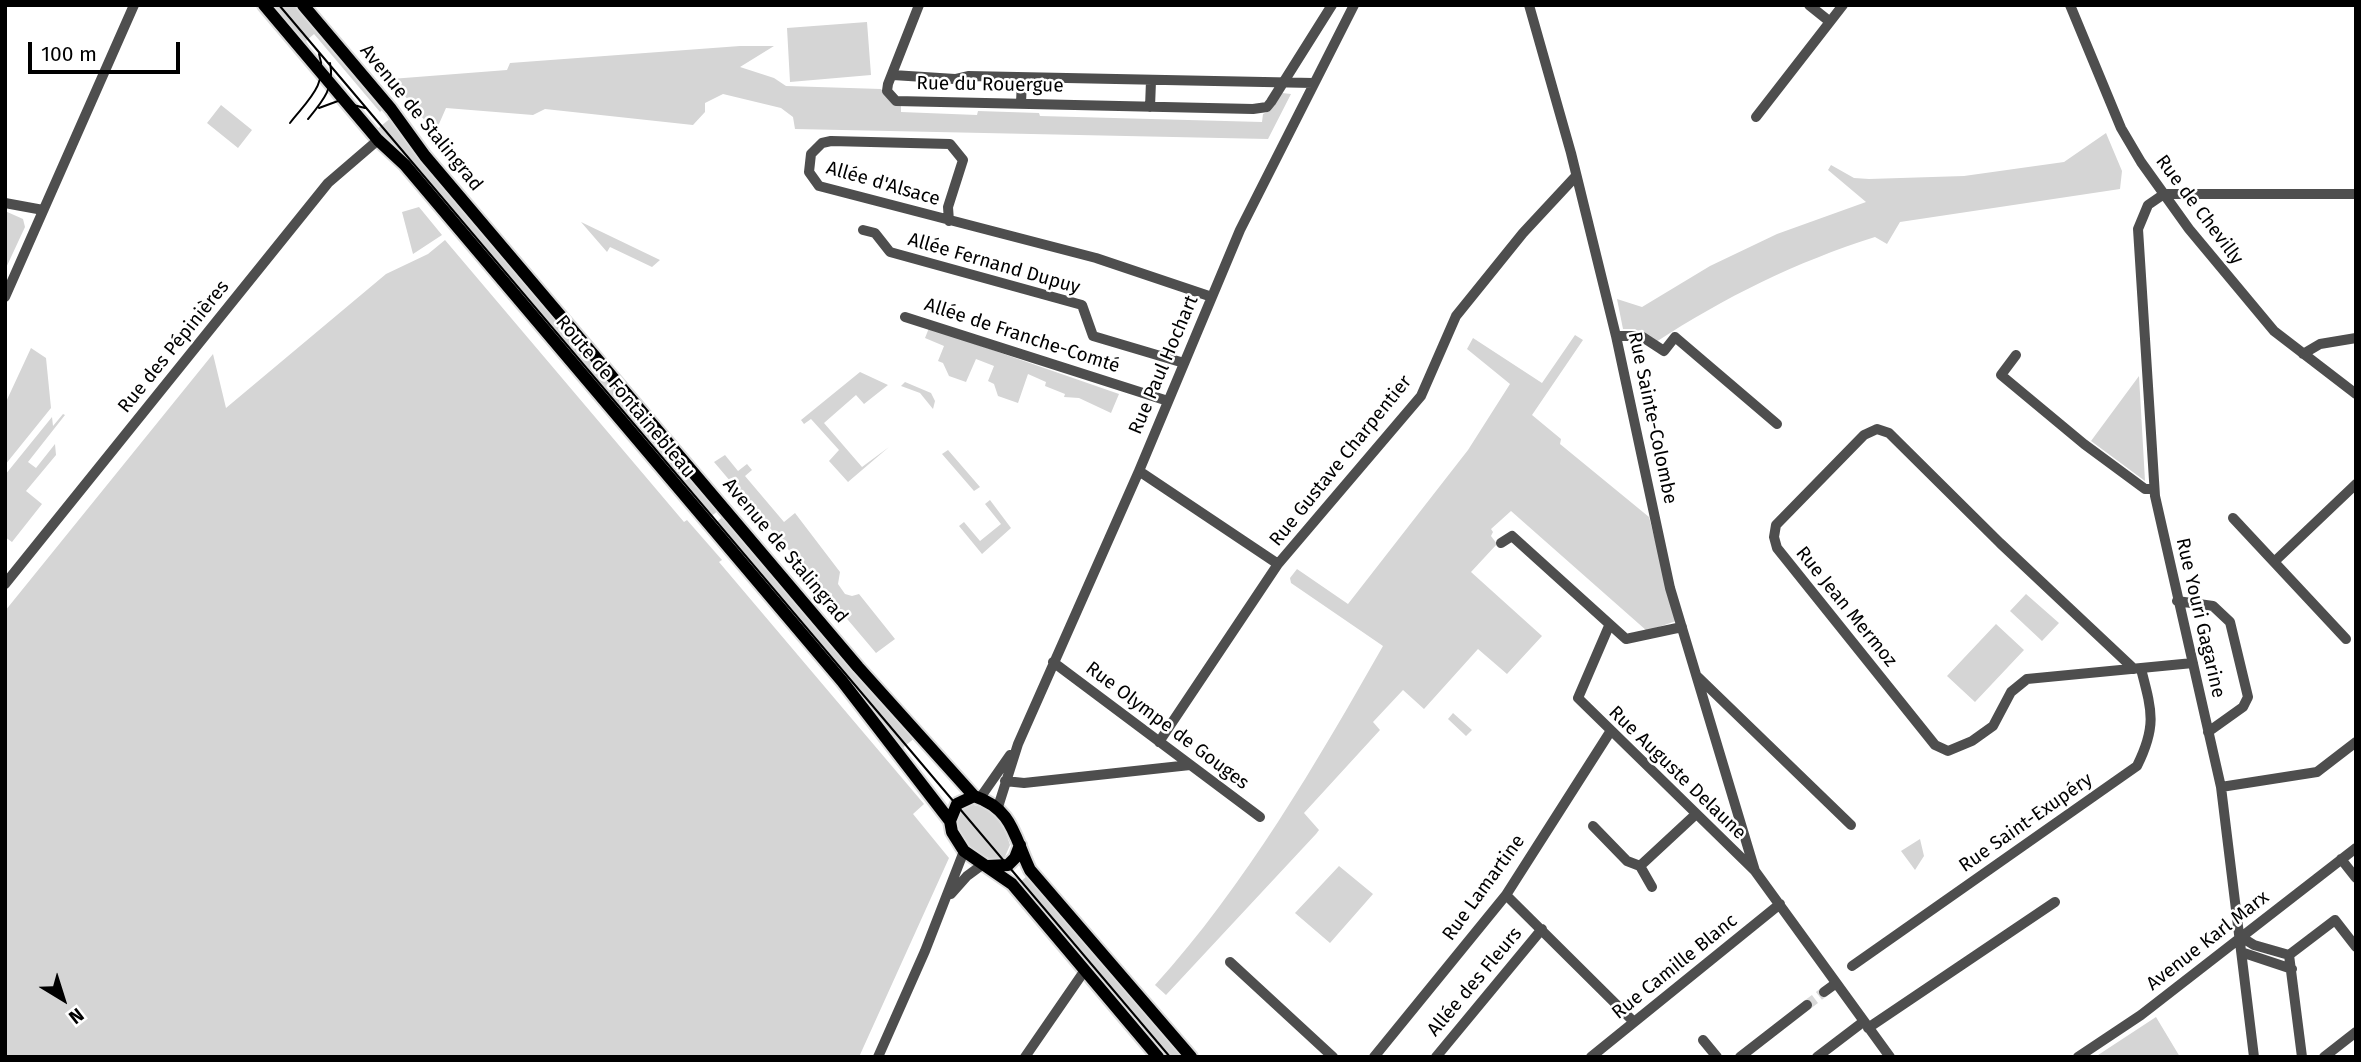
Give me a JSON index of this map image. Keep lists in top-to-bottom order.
{
  "streets": {
    "main road": ["Avenue de Stalingrad", "Route de Fontainebleau"],
    "street": [
      "Rue du Rouergue",
      "Allée d'Alsace",
      "Rue de Chevilly",
      "Allée Fernand Dupuy",
      "Allée de Franche-Comté",
      "Rue des Pépinières",
      "Rue Paul Hochart",
      "Rue Sainte-Colombe",
      "Rue Gustave Charpentier",
      "Rue Jean Mermoz",
      "Rue Youri Gagarine",
      "Rue Olympe de Gouges",
      "Rue Auguste Delaune",
      "Rue Saint-Exupéry",
      "Rue Lamartine",
      "Avenue Karl Marx",
      "Rue Camille Blanc",
      "Allée des Fleurs"
    ]
  },
  "crossings": [
    ["Rue du Rouergue", "Rue Paul Hochart"],
    ["Avenue de Stalingrad", "Rue Paul Hochart"],
    ["Avenue de Stalingrad", "Route de Fontainebleau"],
    ["Allée d'Alsace", "Rue Paul Hochart"],
    ["Rue de Chevilly", "Rue Youri Gagarine"],
    ["Allée Fernand Dupuy", "Rue Paul Hochart"],
    ["Allée de Franche-Comté", "Rue Paul Hochart"],
    ["Rue des Pépinières", "Route de Fontainebleau"],
    ["Rue Paul Hochart", "Route de Fontainebleau"],
    ["Rue Paul Hochart", "Rue Gustave Charpentier"],
    ["Rue Paul Hochart", "Rue Olympe de Gouges"],
    ["Rue Sainte-Colombe", "Rue Gustave Charpentier"],
    ["Rue Sainte-Colombe", "Rue Auguste Delaune"],
    ["Rue Gustave Charpentier", "Rue Olympe de Gouges"],
    ["Rue Jean Mermoz", "Rue Youri Gagarine"],
    ["Rue Jean Mermoz", "Rue Saint-Exupéry"],
    ["Rue Youri Gagarine", "Avenue Karl Marx"],
    ["Rue Auguste Delaune", "Rue Lamartine"],
    ["Rue Auguste Delaune", "Rue Camille Blanc"]
  ],
  "scale_bar": "100 m",
  "north": "bottom right"
}
